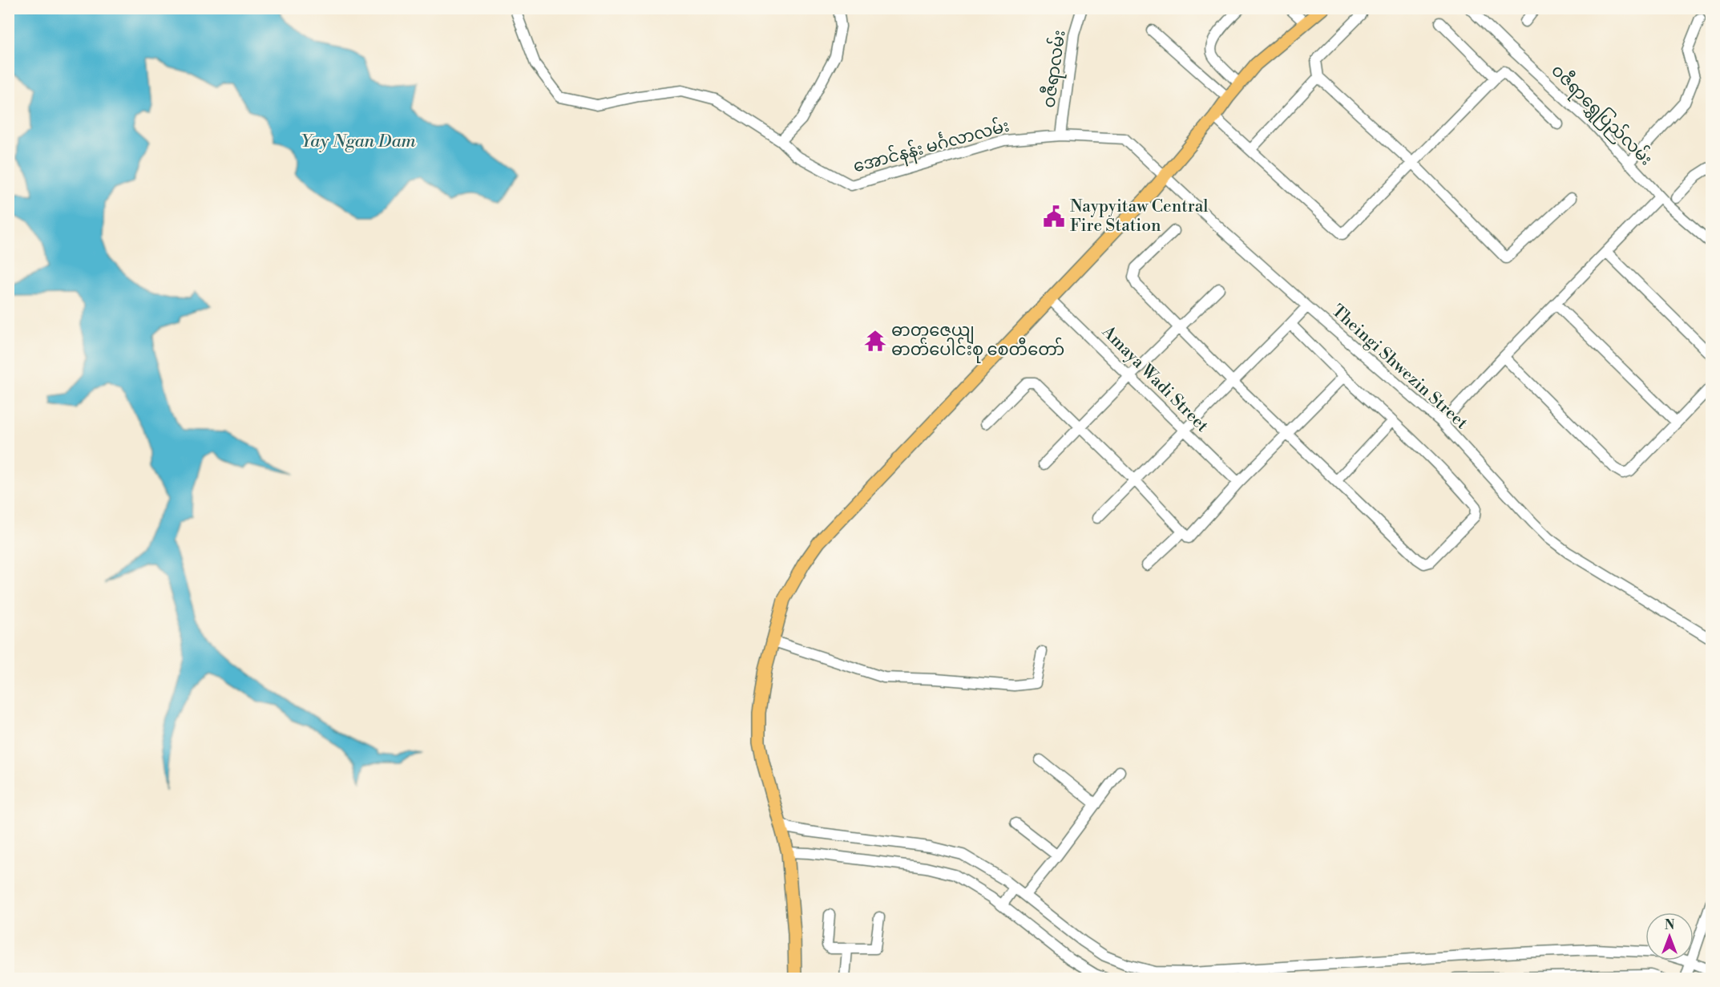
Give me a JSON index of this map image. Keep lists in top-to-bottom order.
{
  "streets": {
    "street": [
      "ဝဇီရာလမ်း",
      "ဝဇီရာရွှေပြည်လမ်း",
      "အောင်နန်း မင်္ဂလာလမ်း",
      "Theingi Shwezin Street",
      "Amaya Wadi Street"
    ]
  },
  "crossings": [
    ["ဝဇီရာလမ်း", "အောင်နန်း မင်္ဂလာလမ်း"],
    ["အောင်နန်း မင်္ဂလာလမ်း", "Theingi Shwezin Street"]
  ],
  "water": ["Yay Ngan Dam"],
  "places": {
    "public building": ["Naypyitaw Central Fire Station"],
    "temple": ["ဓာတုဇေယျ ဓာတ်ပေါင်းစု စေတီတော်"]
  },
  "north": "top"
}
